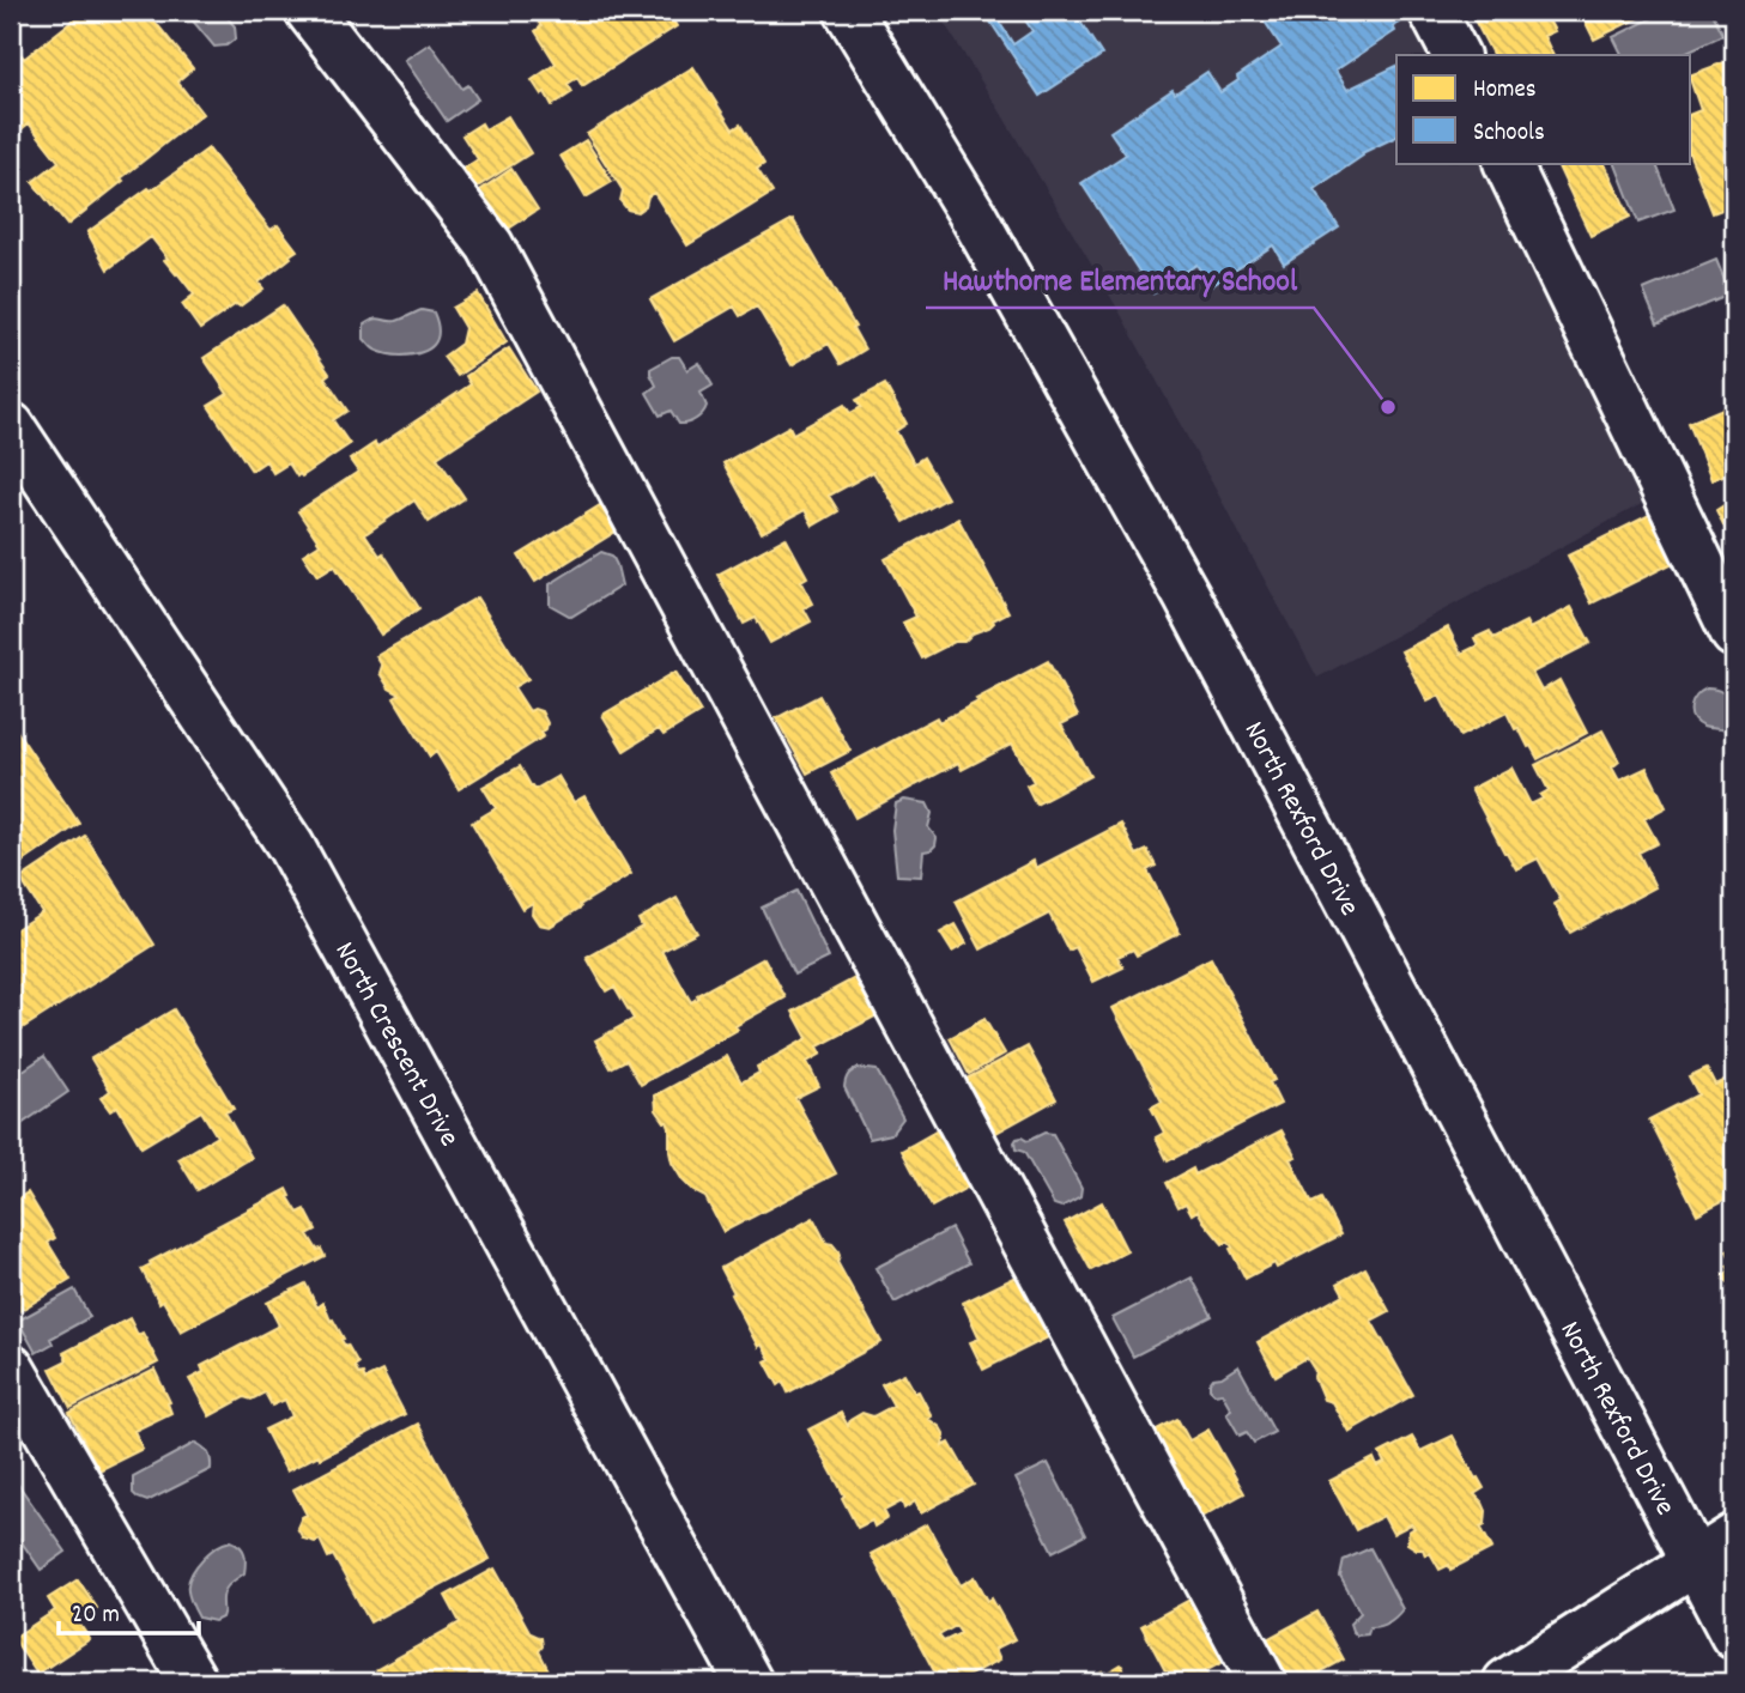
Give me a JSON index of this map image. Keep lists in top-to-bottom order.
{
  "streets": {
    "street": ["North Rexford Drive", "North Crescent Drive"]
  },
  "places": ["Hawthorne Elementary School"],
  "legend": ["Homes", "Schools"],
  "scale_bar": "20 m"
}
